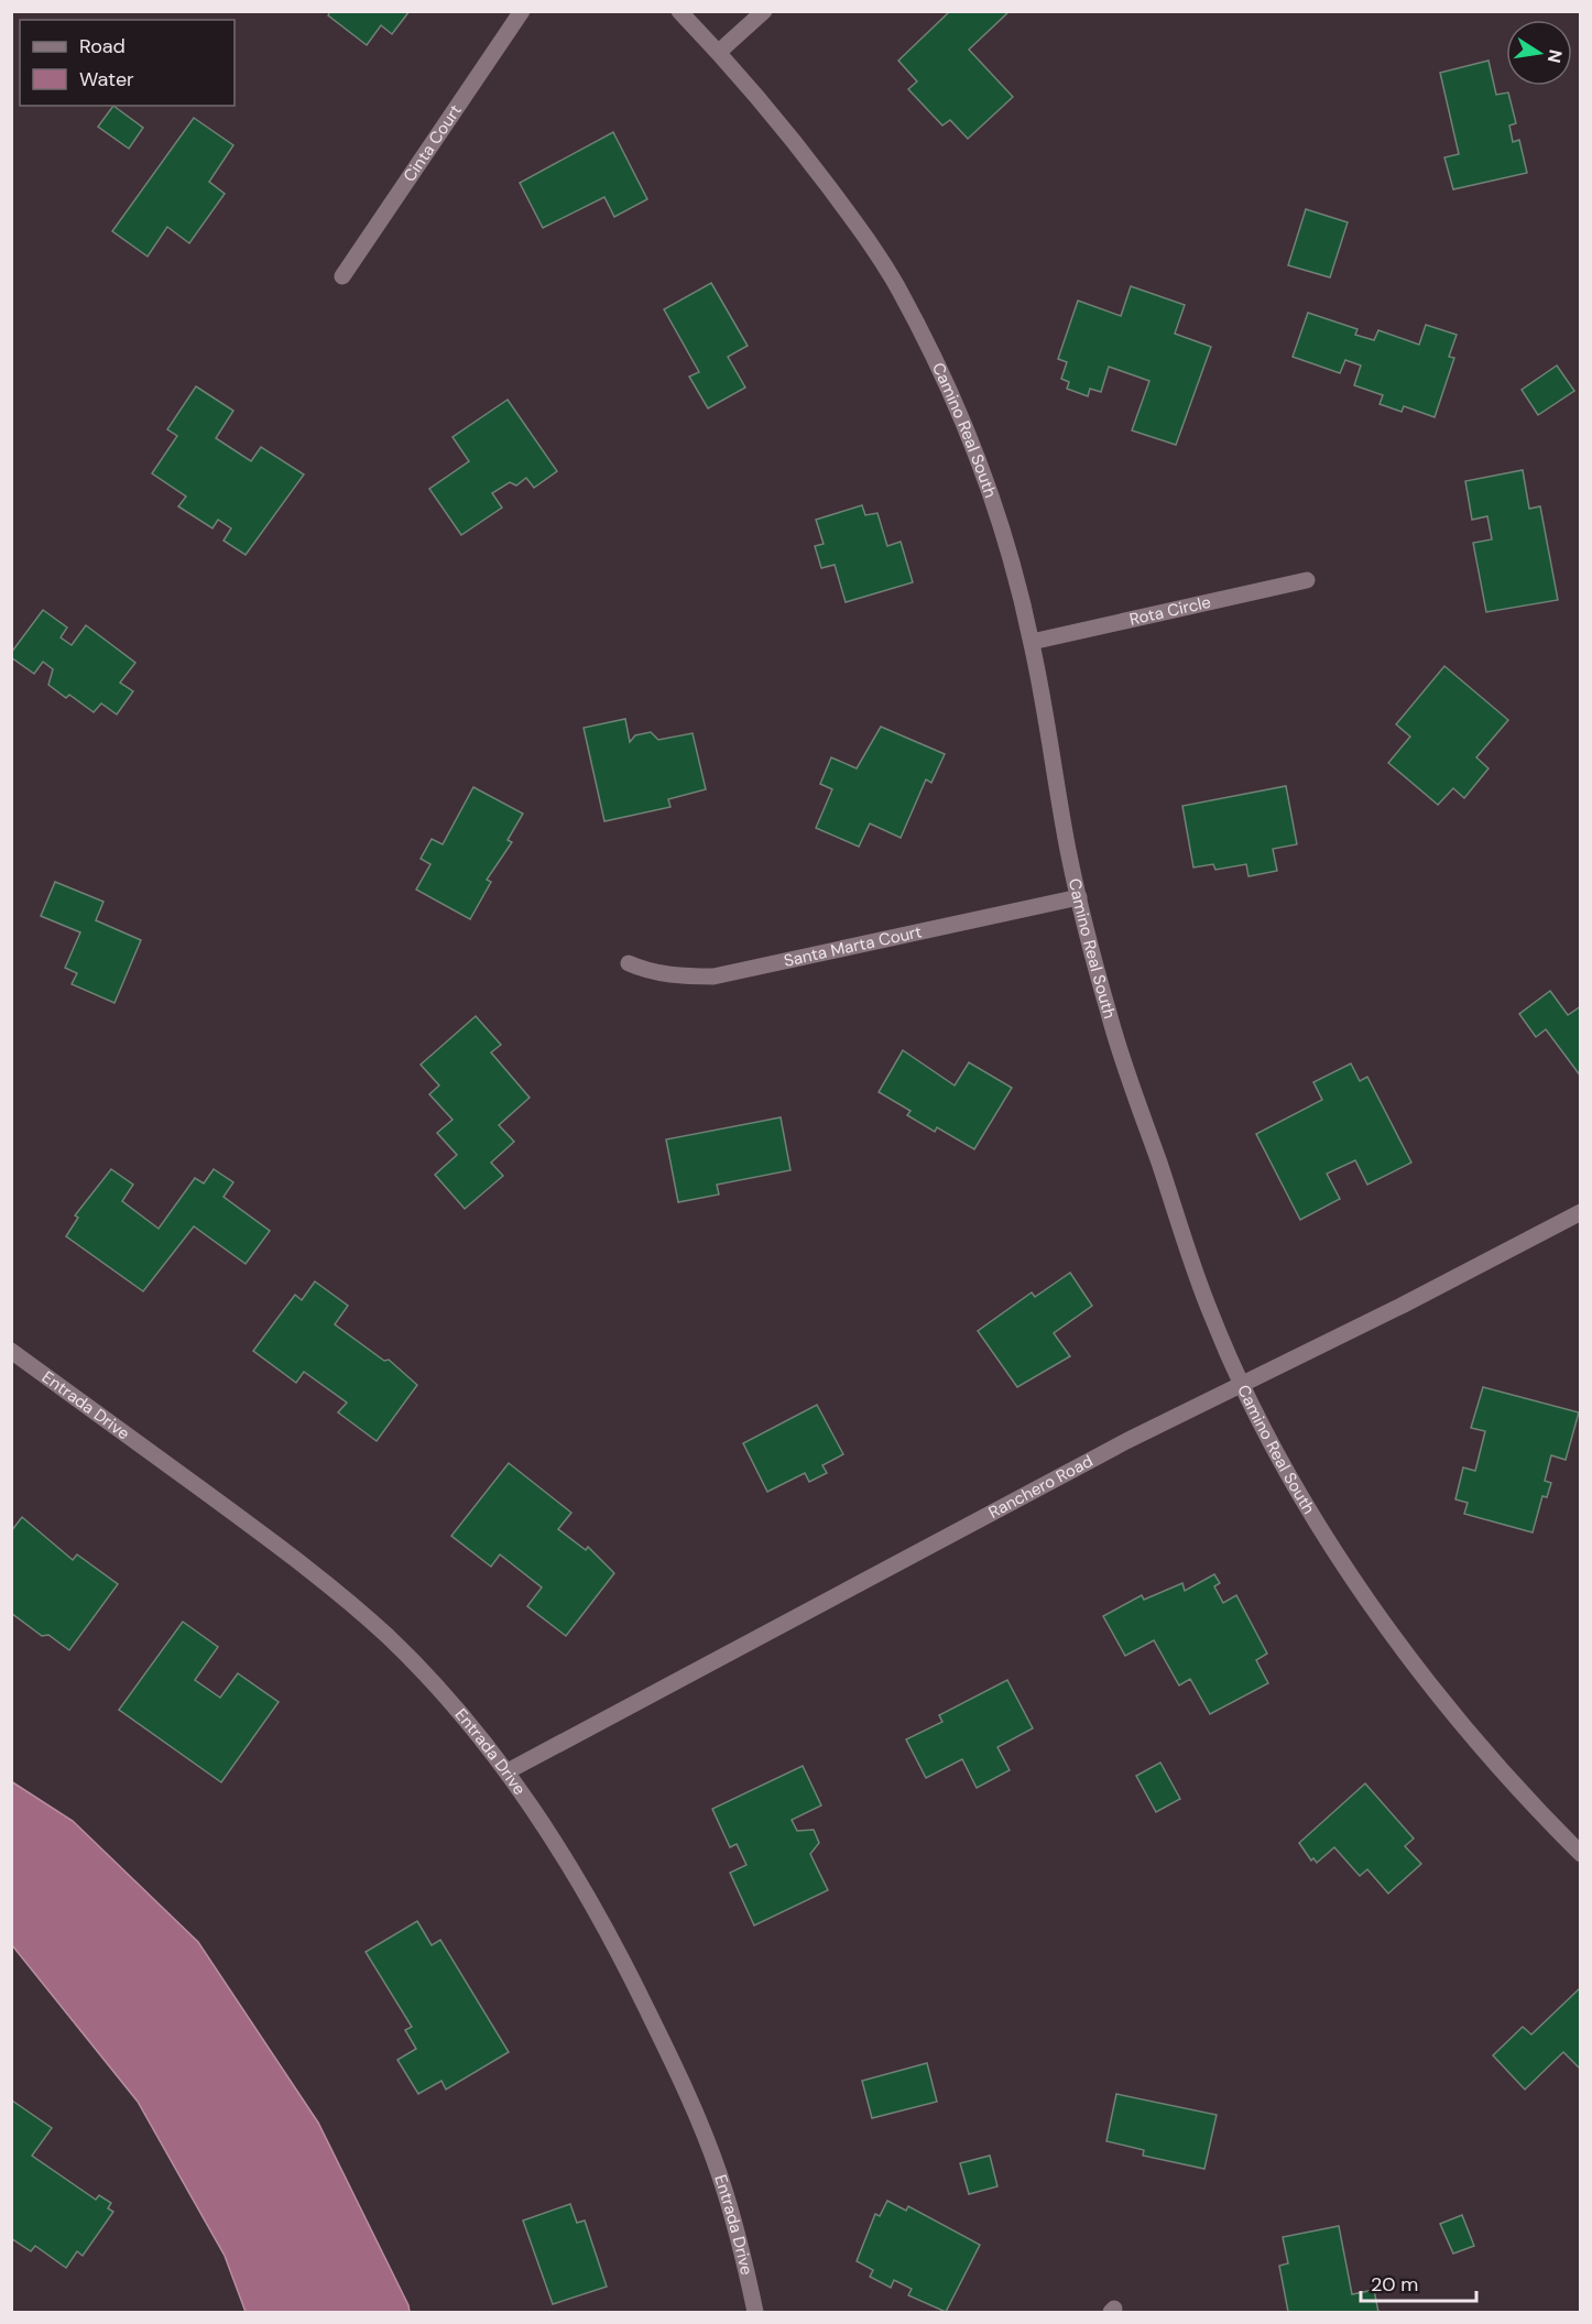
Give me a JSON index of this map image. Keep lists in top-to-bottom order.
{
  "streets": {
    "street": [
      "Cinta Court",
      "Camino Real South",
      "Rota Circle",
      "Santa Marta Court",
      "Entrada Drive",
      "Ranchero Road"
    ]
  },
  "crossings": [
    ["Camino Real South", "Rota Circle"],
    ["Camino Real South", "Santa Marta Court"],
    ["Camino Real South", "Ranchero Road"],
    ["Entrada Drive", "Ranchero Road"]
  ],
  "legend": ["Road", "Water"],
  "scale_bar": "20 m",
  "north": "right"
}
